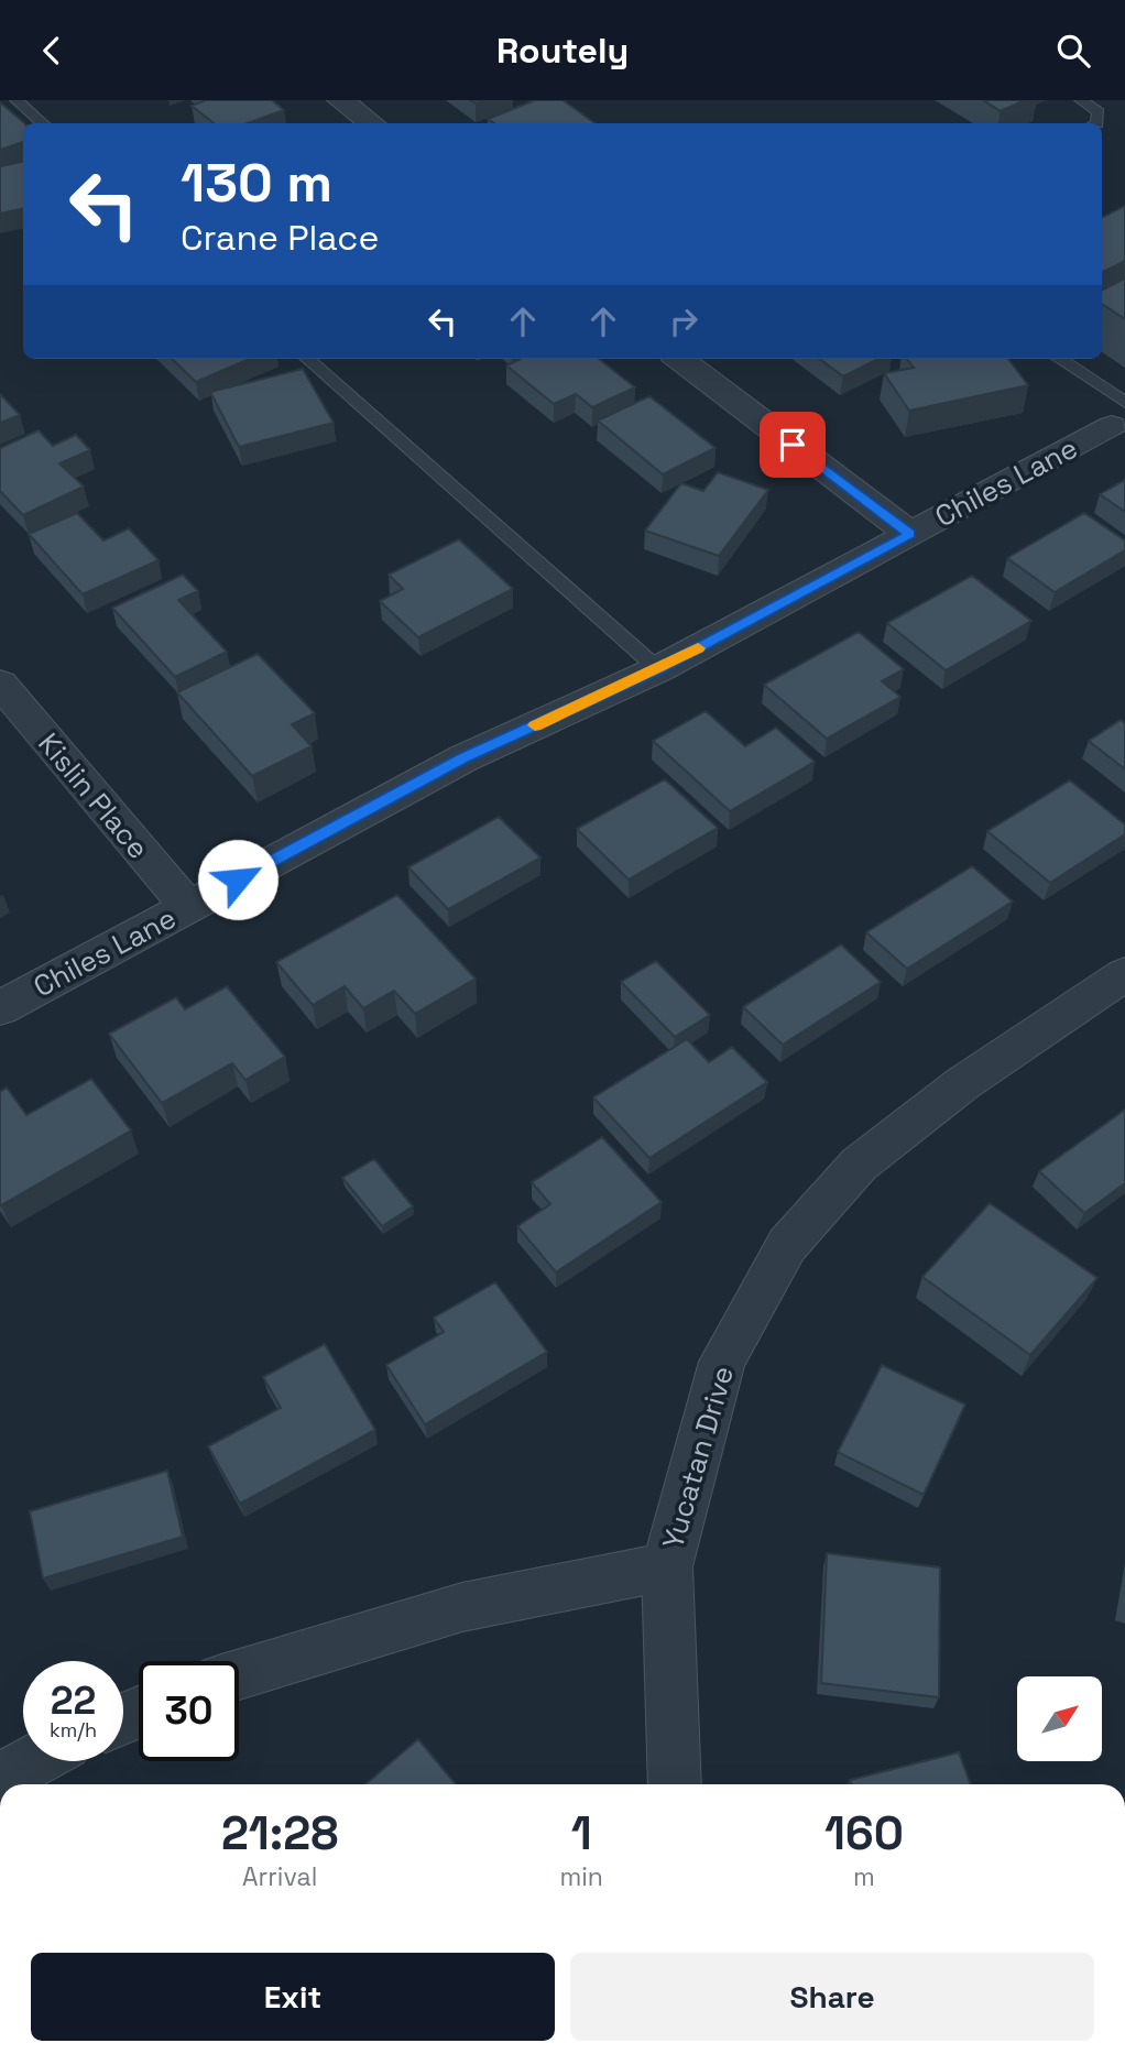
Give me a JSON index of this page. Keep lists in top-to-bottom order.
{
  "streets": {
    "street": ["Chiles Lane", "Kislin Place", "Yucatan Drive"]
  },
  "crossings": [
    ["Chiles Lane", "Kislin Place"]
  ],
  "north": "top right",
  "page": {
    "header": "Routely",
    "turn": ["130 m", "Crane Place"],
    "speed": "22 km/h",
    "limit": "30",
    "eta": [
      "21:28",
      "Arrival",
      "1",
      "min",
      "160",
      "m"
    ],
    "buttons": ["Exit", "Share"]
  }
}
